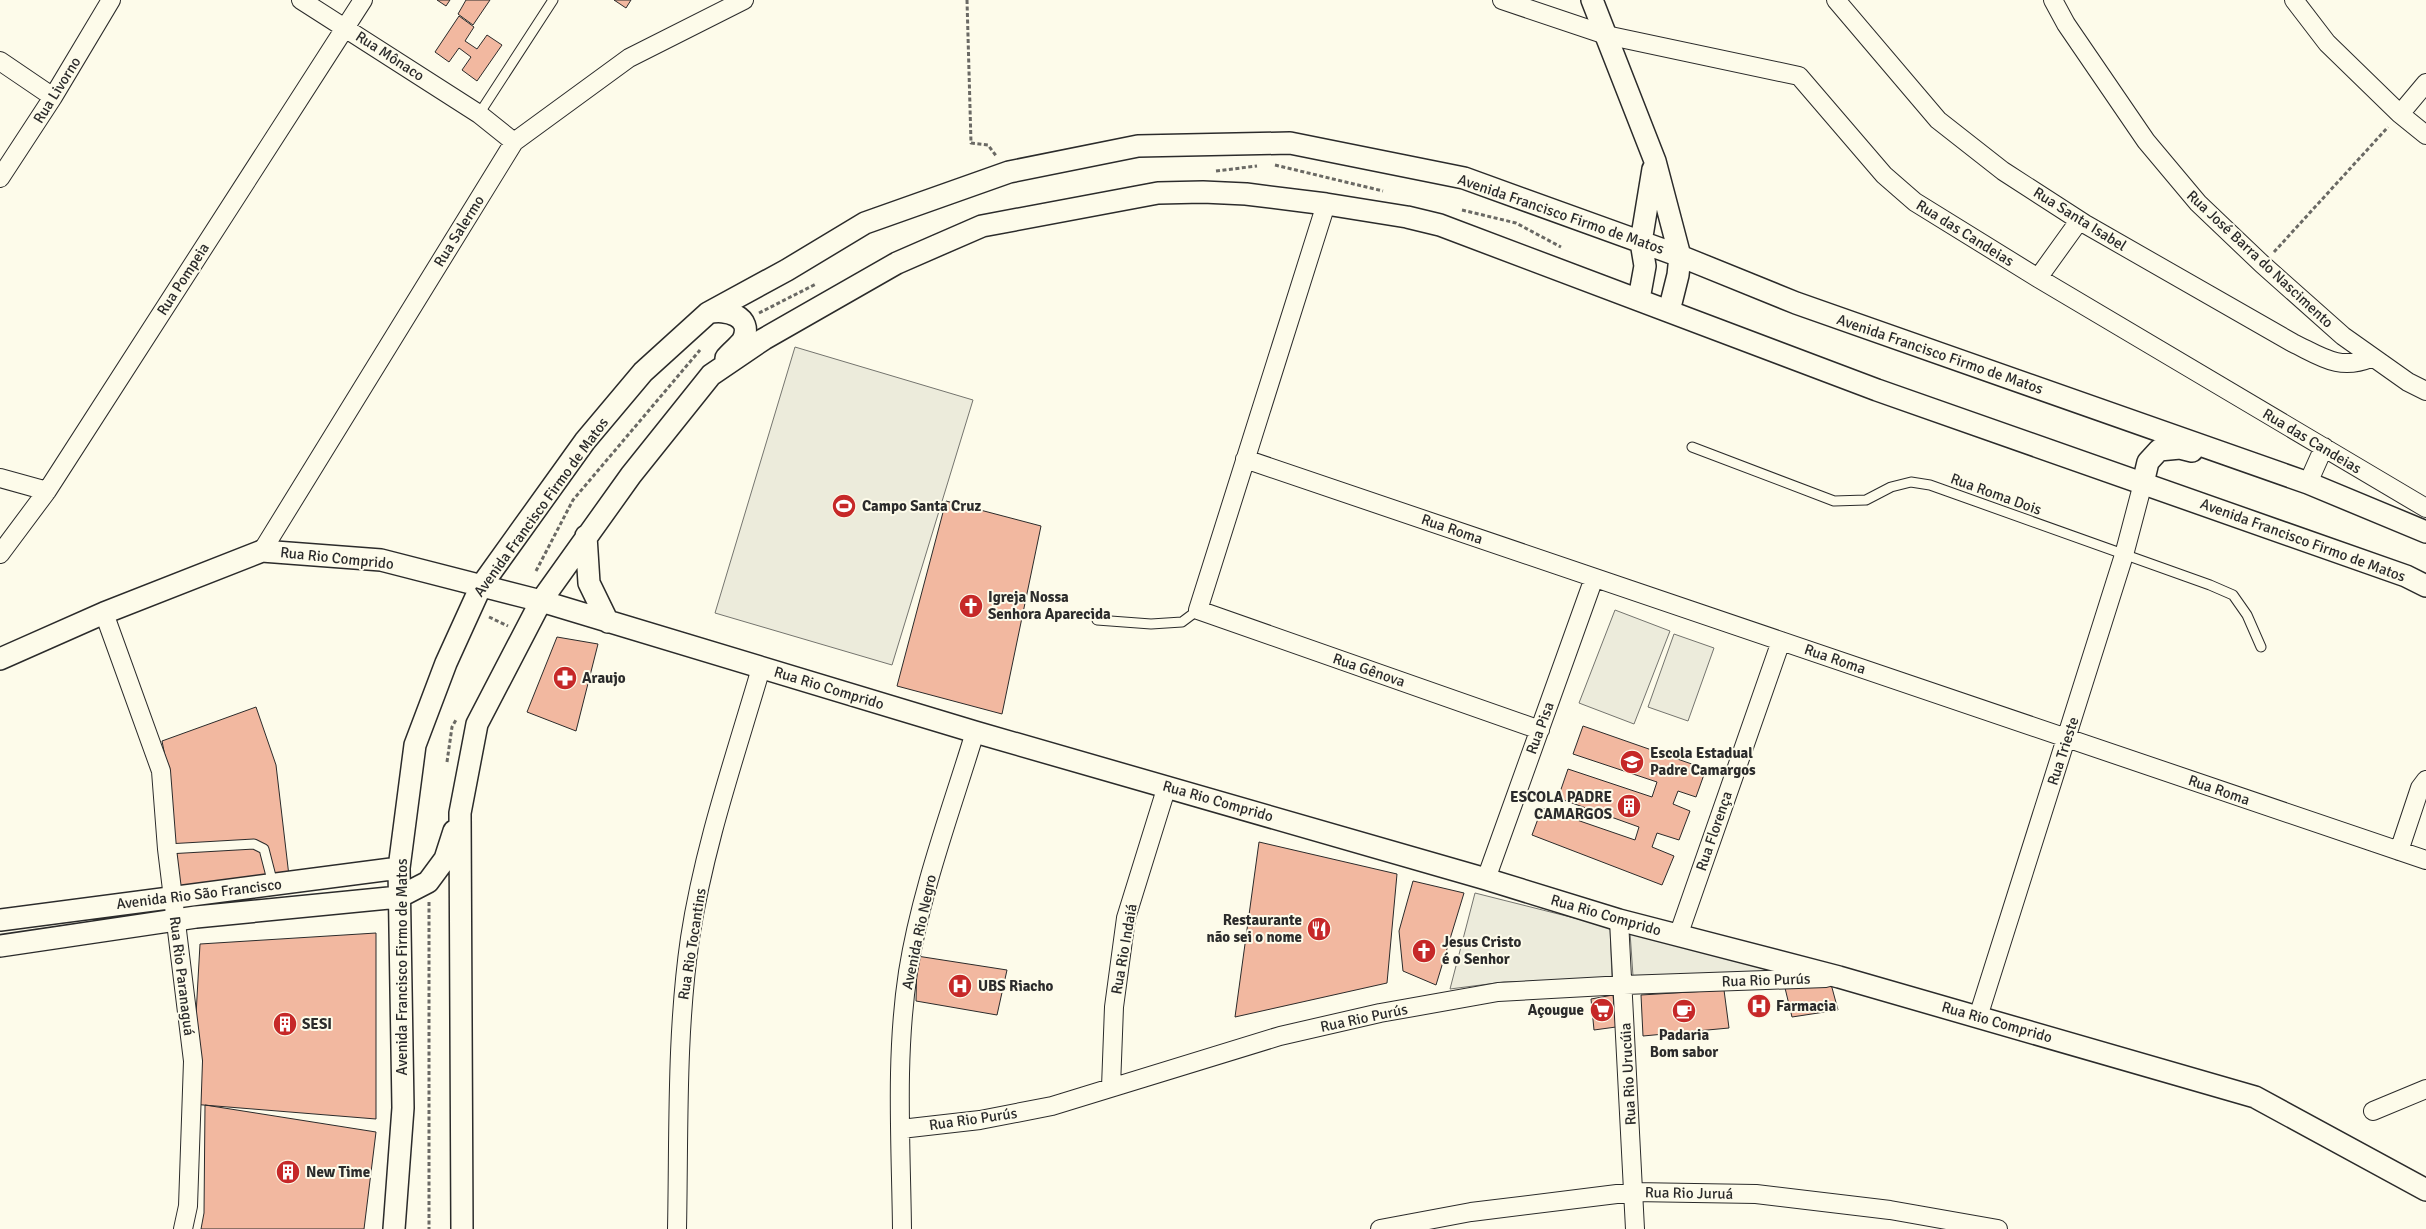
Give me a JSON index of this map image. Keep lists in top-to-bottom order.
{
  "streets": {
    "street": [
      "Rua Mônaco",
      "Rua Livorno",
      "Avenida Francisco Firmo de Matos",
      "Rua Santa Isabel",
      "Rua Salermo",
      "Rua das Candeias",
      "Rua José Barra do Nascimento",
      "Rua Pompeia",
      "Rua Roma",
      "Rua Rio Comprido",
      "Rua Gênova",
      "Rua Pisa",
      "Rua Trieste",
      "Rua Florença",
      "Avenida Rio São Francisco",
      "Avenida Rio Negro",
      "Rua Rio Tocantins",
      "Rua Rio Indaiá",
      "Rua Rio Paranaguá",
      "Rua Rio Purús",
      "Rua Rio Urucúia",
      "Rua Rio Juruá"
    ],
    "lane": ["Rua Roma Dois"]
  },
  "crossings": [
    ["Rua Mônaco", "Rua Salermo"],
    ["Rua Mônaco", "Rua Pompeia"],
    ["Avenida Francisco Firmo de Matos", "Rua Rio Comprido"],
    ["Avenida Francisco Firmo de Matos", "Rua Trieste"],
    ["Avenida Francisco Firmo de Matos", "Avenida Rio São Francisco"],
    ["Rua Santa Isabel", "Rua José Barra do Nascimento"],
    ["Rua Salermo", "Rua Rio Comprido"],
    ["Rua Roma Dois", "Rua Trieste"],
    ["Rua Roma", "Rua Pisa"],
    ["Rua Roma", "Rua Trieste"],
    ["Rua Roma", "Rua Florença"],
    ["Rua Rio Comprido", "Rua Pisa"],
    ["Rua Rio Comprido", "Rua Trieste"],
    ["Rua Rio Comprido", "Rua Florença"],
    ["Rua Rio Comprido", "Avenida Rio Negro"],
    ["Rua Rio Comprido", "Rua Rio Tocantins"],
    ["Rua Rio Comprido", "Rua Rio Indaiá"],
    ["Rua Rio Comprido", "Rua Rio Paranaguá"],
    ["Rua Rio Comprido", "Rua Rio Purús"],
    ["Rua Rio Comprido", "Rua Rio Urucúia"],
    ["Rua Gênova", "Rua Pisa"],
    ["Avenida Rio São Francisco", "Rua Rio Paranaguá"],
    ["Avenida Rio Negro", "Rua Rio Purús"],
    ["Rua Rio Indaiá", "Rua Rio Purús"],
    ["Rua Rio Purús", "Rua Rio Urucúia"],
    ["Rua Rio Urucúia", "Rua Rio Juruá"]
  ],
  "places": {
    "sports": ["Campo Santa Cruz"],
    "church": ["Igreja Nossa Senhora Aparecida", "Jesus Cristo é o Senhor"],
    "pharmacy": ["Araujo"],
    "school or university": ["Escola Estadual Padre Camargos"],
    "building": ["ESCOLA PADRE CAMARGOS", "SESI", "New Time"],
    "restaurant": ["Restaurante não sei o nome"],
    "hospital": ["UBS Riacho", "Farmacia"],
    "supermarket": ["Açougue"],
    "cafe": ["Padaria Bom sabor"]
  }
}
